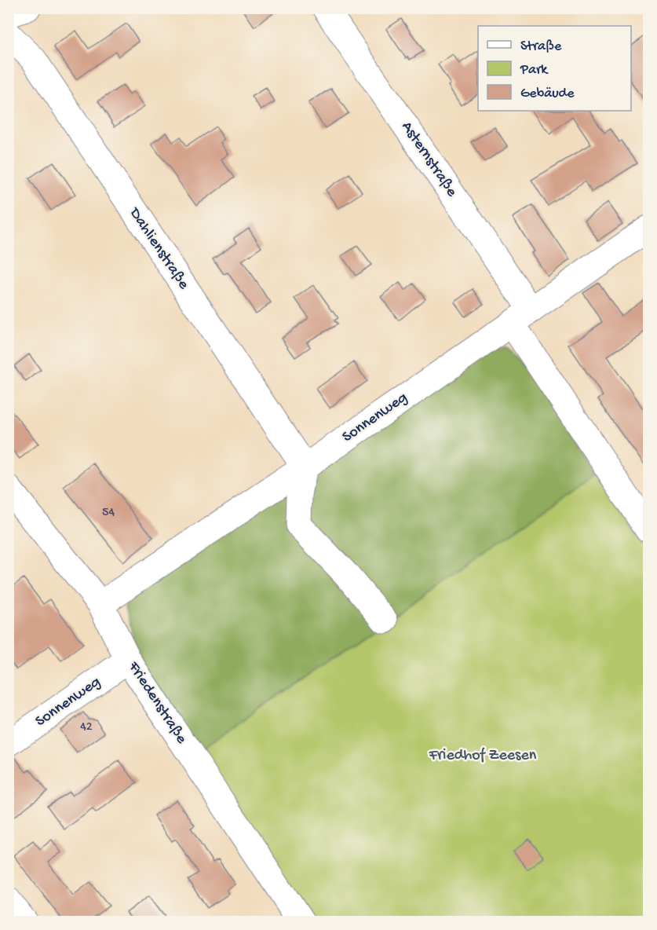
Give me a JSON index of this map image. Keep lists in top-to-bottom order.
{
  "streets": {
    "street": [
      "Asternstraße",
      "Dahlienstraße",
      "Sonnenweg",
      "Friedenstraße"
    ]
  },
  "crossings": [
    ["Asternstraße", "Sonnenweg"],
    ["Dahlienstraße", "Sonnenweg"],
    ["Sonnenweg", "Friedenstraße"]
  ],
  "parks": ["Friedhof Zeesen"],
  "house_numbers": ["54", "42"],
  "legend": ["Straße", "Park", "Gebäude"]
}
